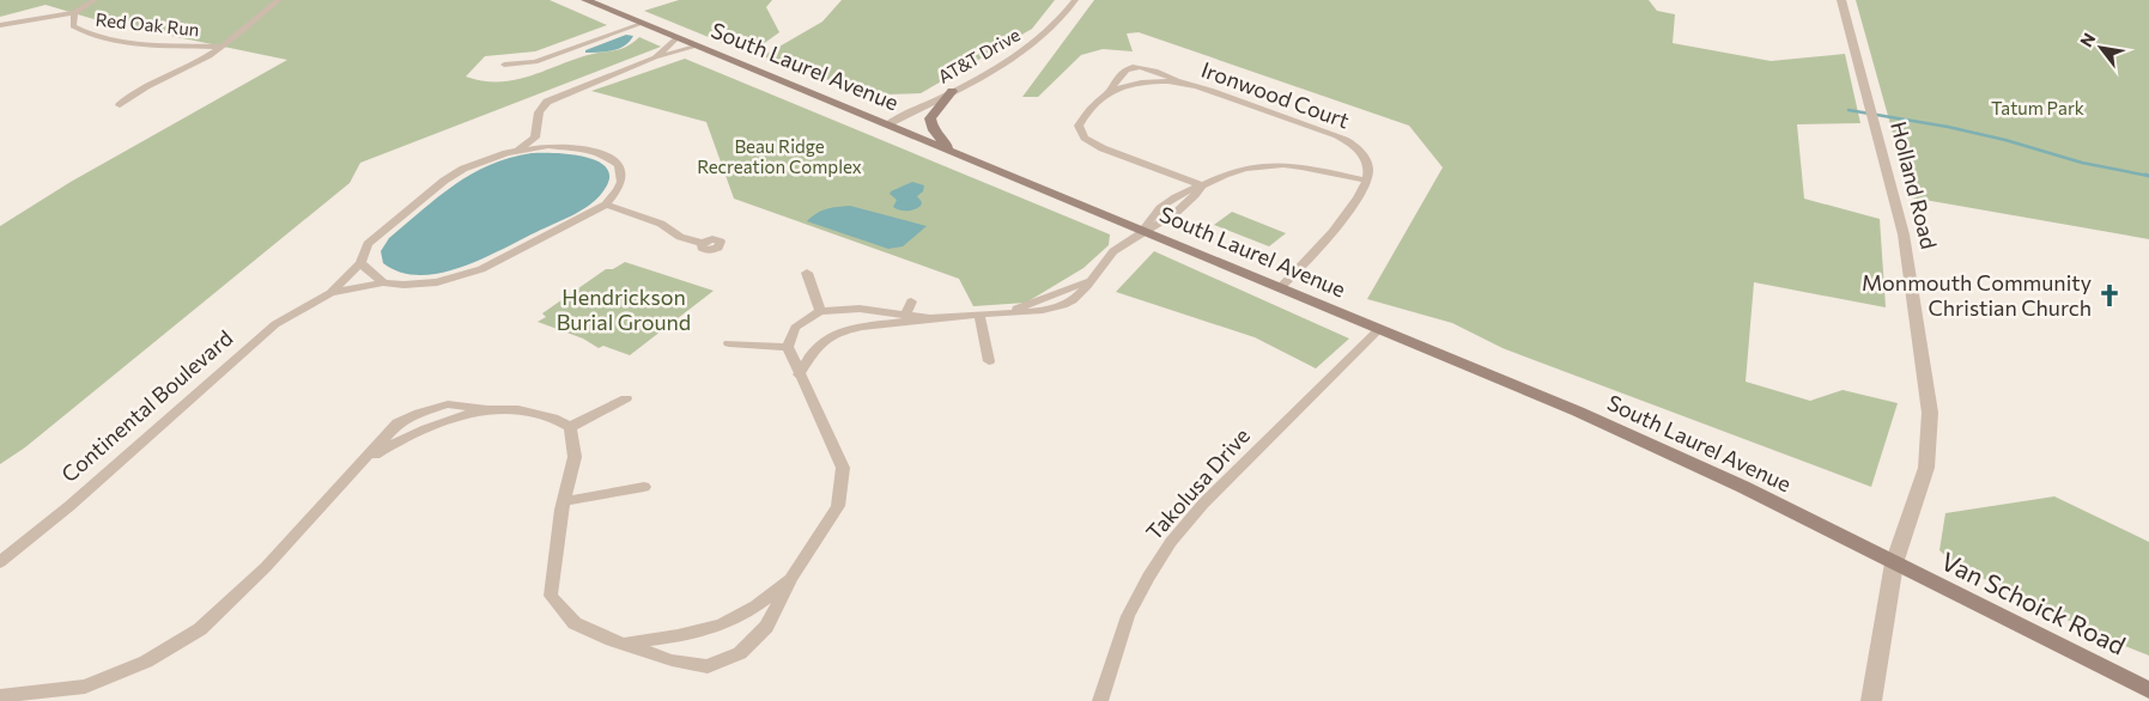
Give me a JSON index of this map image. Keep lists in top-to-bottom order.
{
  "streets": {
    "main road": ["South Laurel Avenue", "Van Schoick Road"],
    "street": [
      "Red Oak Run",
      "AT&T Drive",
      "Ironwood Court",
      "Holland Road",
      "Continental Boulevard",
      "Takolusa Drive"
    ]
  },
  "crossings": [
    ["AT&T Drive", "South Laurel Avenue"],
    ["South Laurel Avenue", "Holland Road"],
    ["South Laurel Avenue", "Takolusa Drive"],
    ["South Laurel Avenue", "Van Schoick Road"],
    ["Holland Road", "Van Schoick Road"]
  ],
  "parks": ["Tatum Park", "Beau Ridge Recreation Complex", "Hendrickson Burial Ground"],
  "places": {
    "church": ["Monmouth Community Christian Church"]
  },
  "north": "top left"
}
